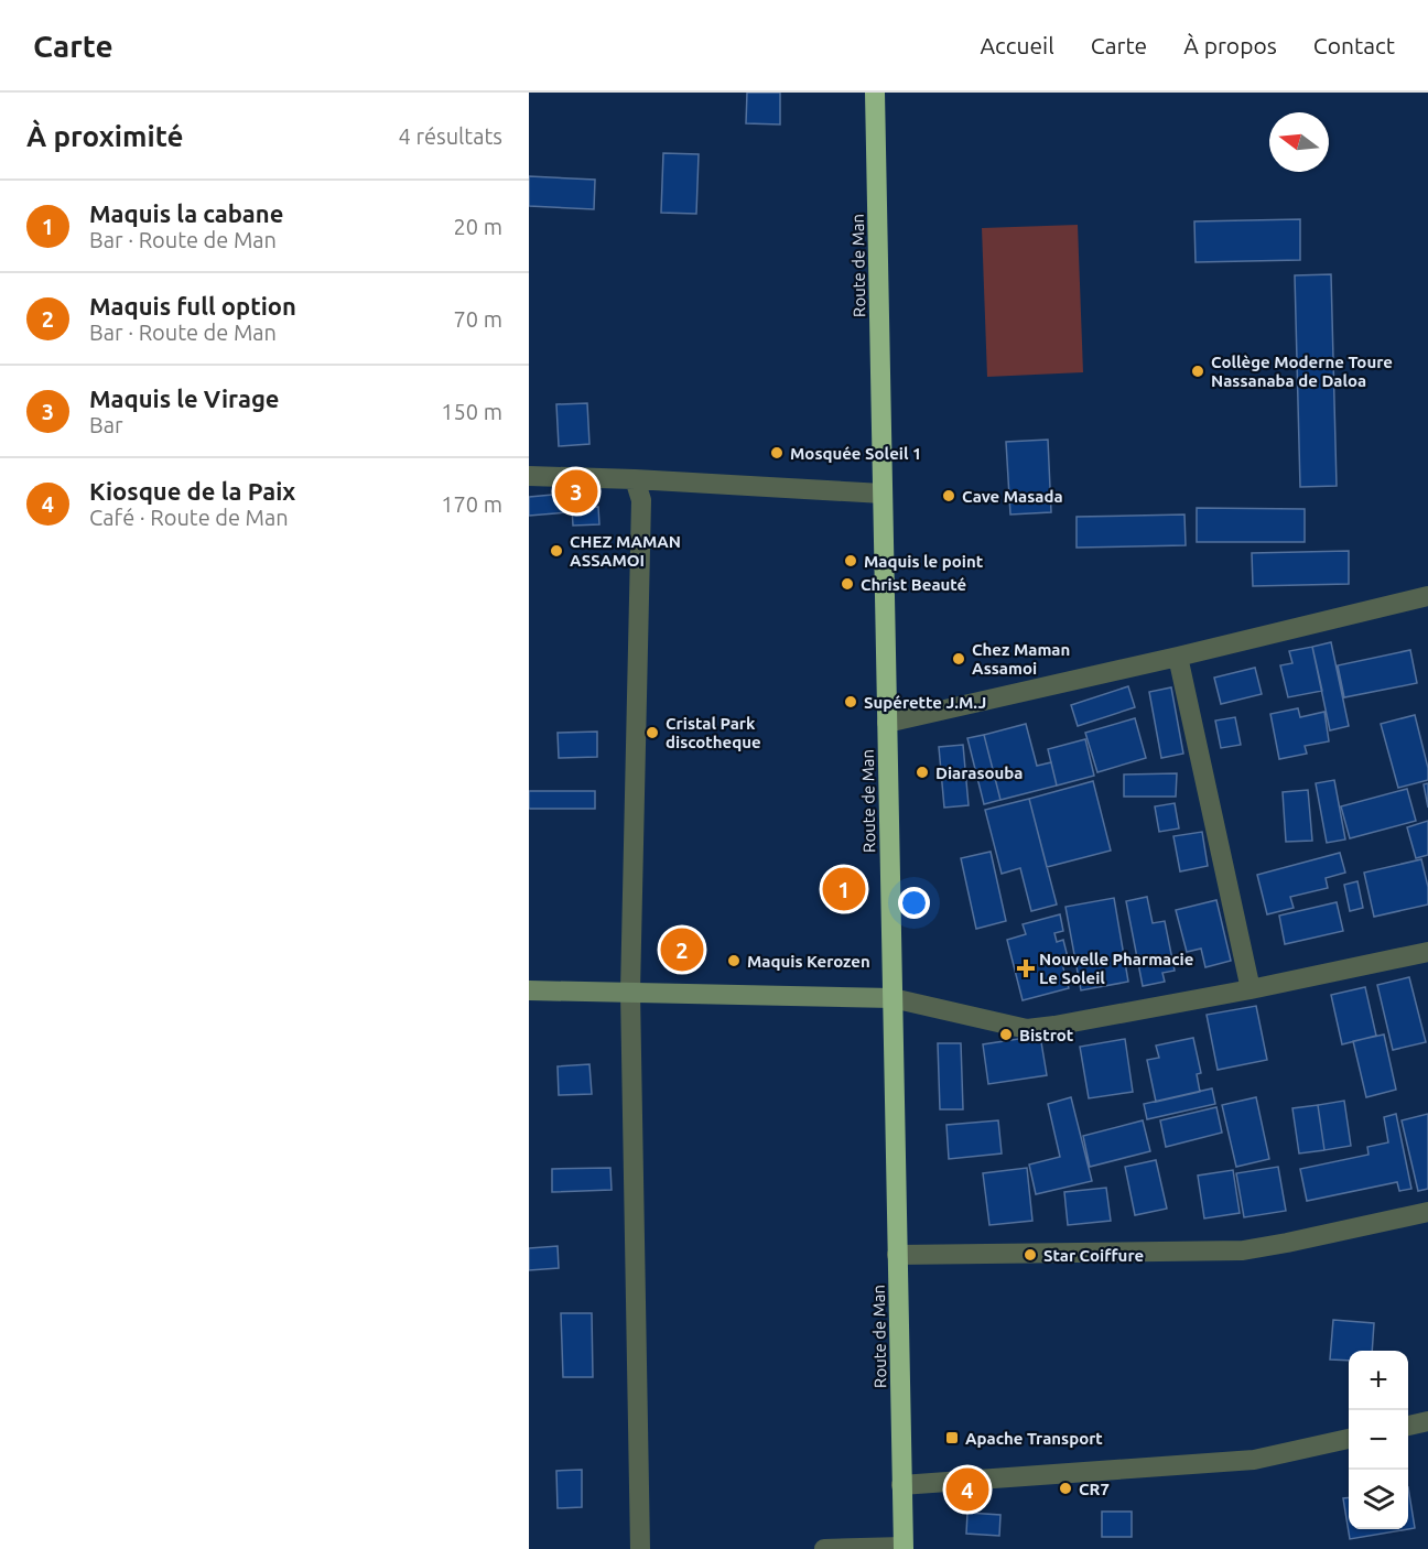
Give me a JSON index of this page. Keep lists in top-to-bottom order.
{
  "streets": {
    "highway": ["Route de Man"]
  },
  "places": {
    "other": [
      "Collège Moderne Toure Nassanaba de Daloa",
      "Mosquée Soleil 1",
      "Cave Masada",
      "CHEZ MAMAN ASSAMOI",
      "Maquis le point",
      "Christ Beauté",
      "Chez Maman Assamoi",
      "Supérette J.M.J",
      "Cristal Park discotheque",
      "Diarasouba",
      "Maquis Kerozen",
      "Bistrot",
      "Star Coiffure",
      "CR7"
    ],
    "health": ["Nouvelle Pharmacie Le Soleil"],
    "transit": ["Apache Transport"]
  },
  "north": "left",
  "page": {
    "header": "Carte",
    "nav": [
      "Accueil",
      "Carte",
      "À propos",
      "Contact"
    ],
    "heading": ["À proximité", "4 résultats"],
    "list": [
      {
        "mark": "1",
        "name": "Maquis la cabane",
        "note": "Bar · Route de Man",
        "value": "20 m"
      },
      {
        "mark": "2",
        "name": "Maquis full option",
        "note": "Bar · Route de Man",
        "value": "70 m"
      },
      {
        "mark": "3",
        "name": "Maquis le Virage",
        "note": "Bar",
        "value": "150 m"
      },
      {
        "mark": "4",
        "name": "Kiosque de la Paix",
        "note": "Café · Route de Man",
        "value": "170 m"
      }
    ],
    "pins": [
      "3",
      "1",
      "2",
      "4"
    ],
    "map_buttons": ["+", "−"]
  }
}
